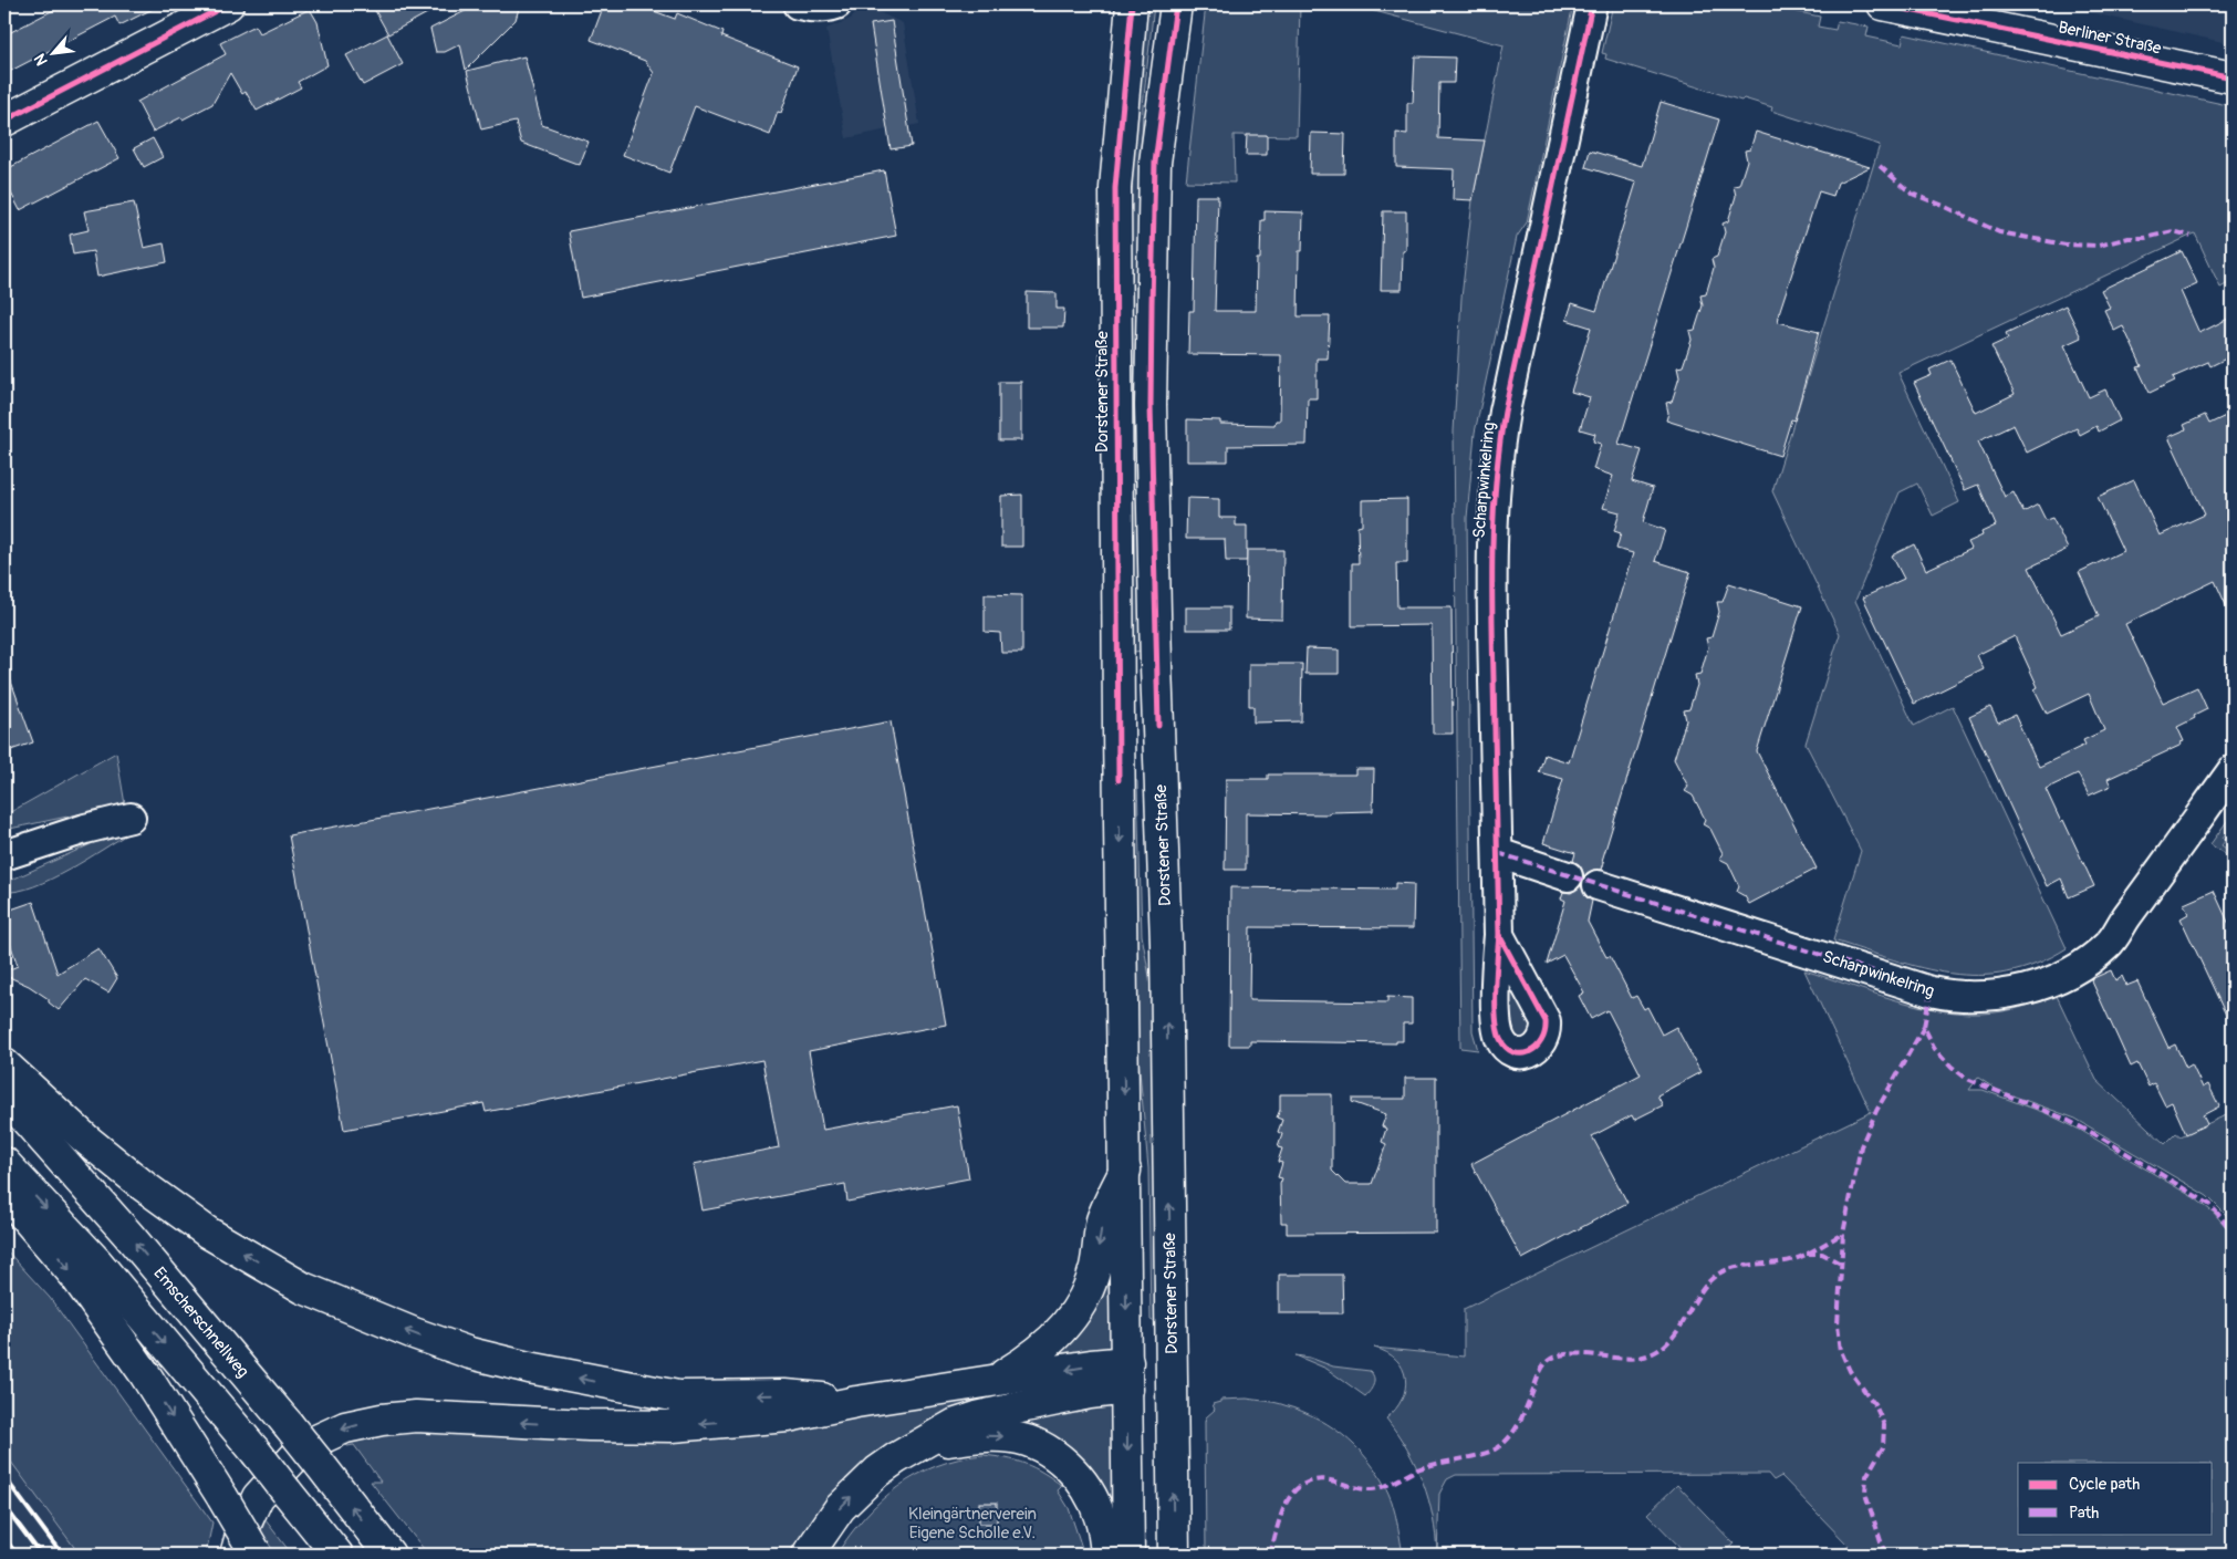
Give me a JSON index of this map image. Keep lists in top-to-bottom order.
{
  "streets": {
    "main road": ["Berliner Straße", "Dorstener Straße", "Emscherschnellweg"],
    "street": ["Scharpwinkelring"]
  },
  "parks": ["Kleingärtnerverein Eigene Scholle e.V."],
  "legend": ["Cycle path", "Path"],
  "north": "bottom left"
}
